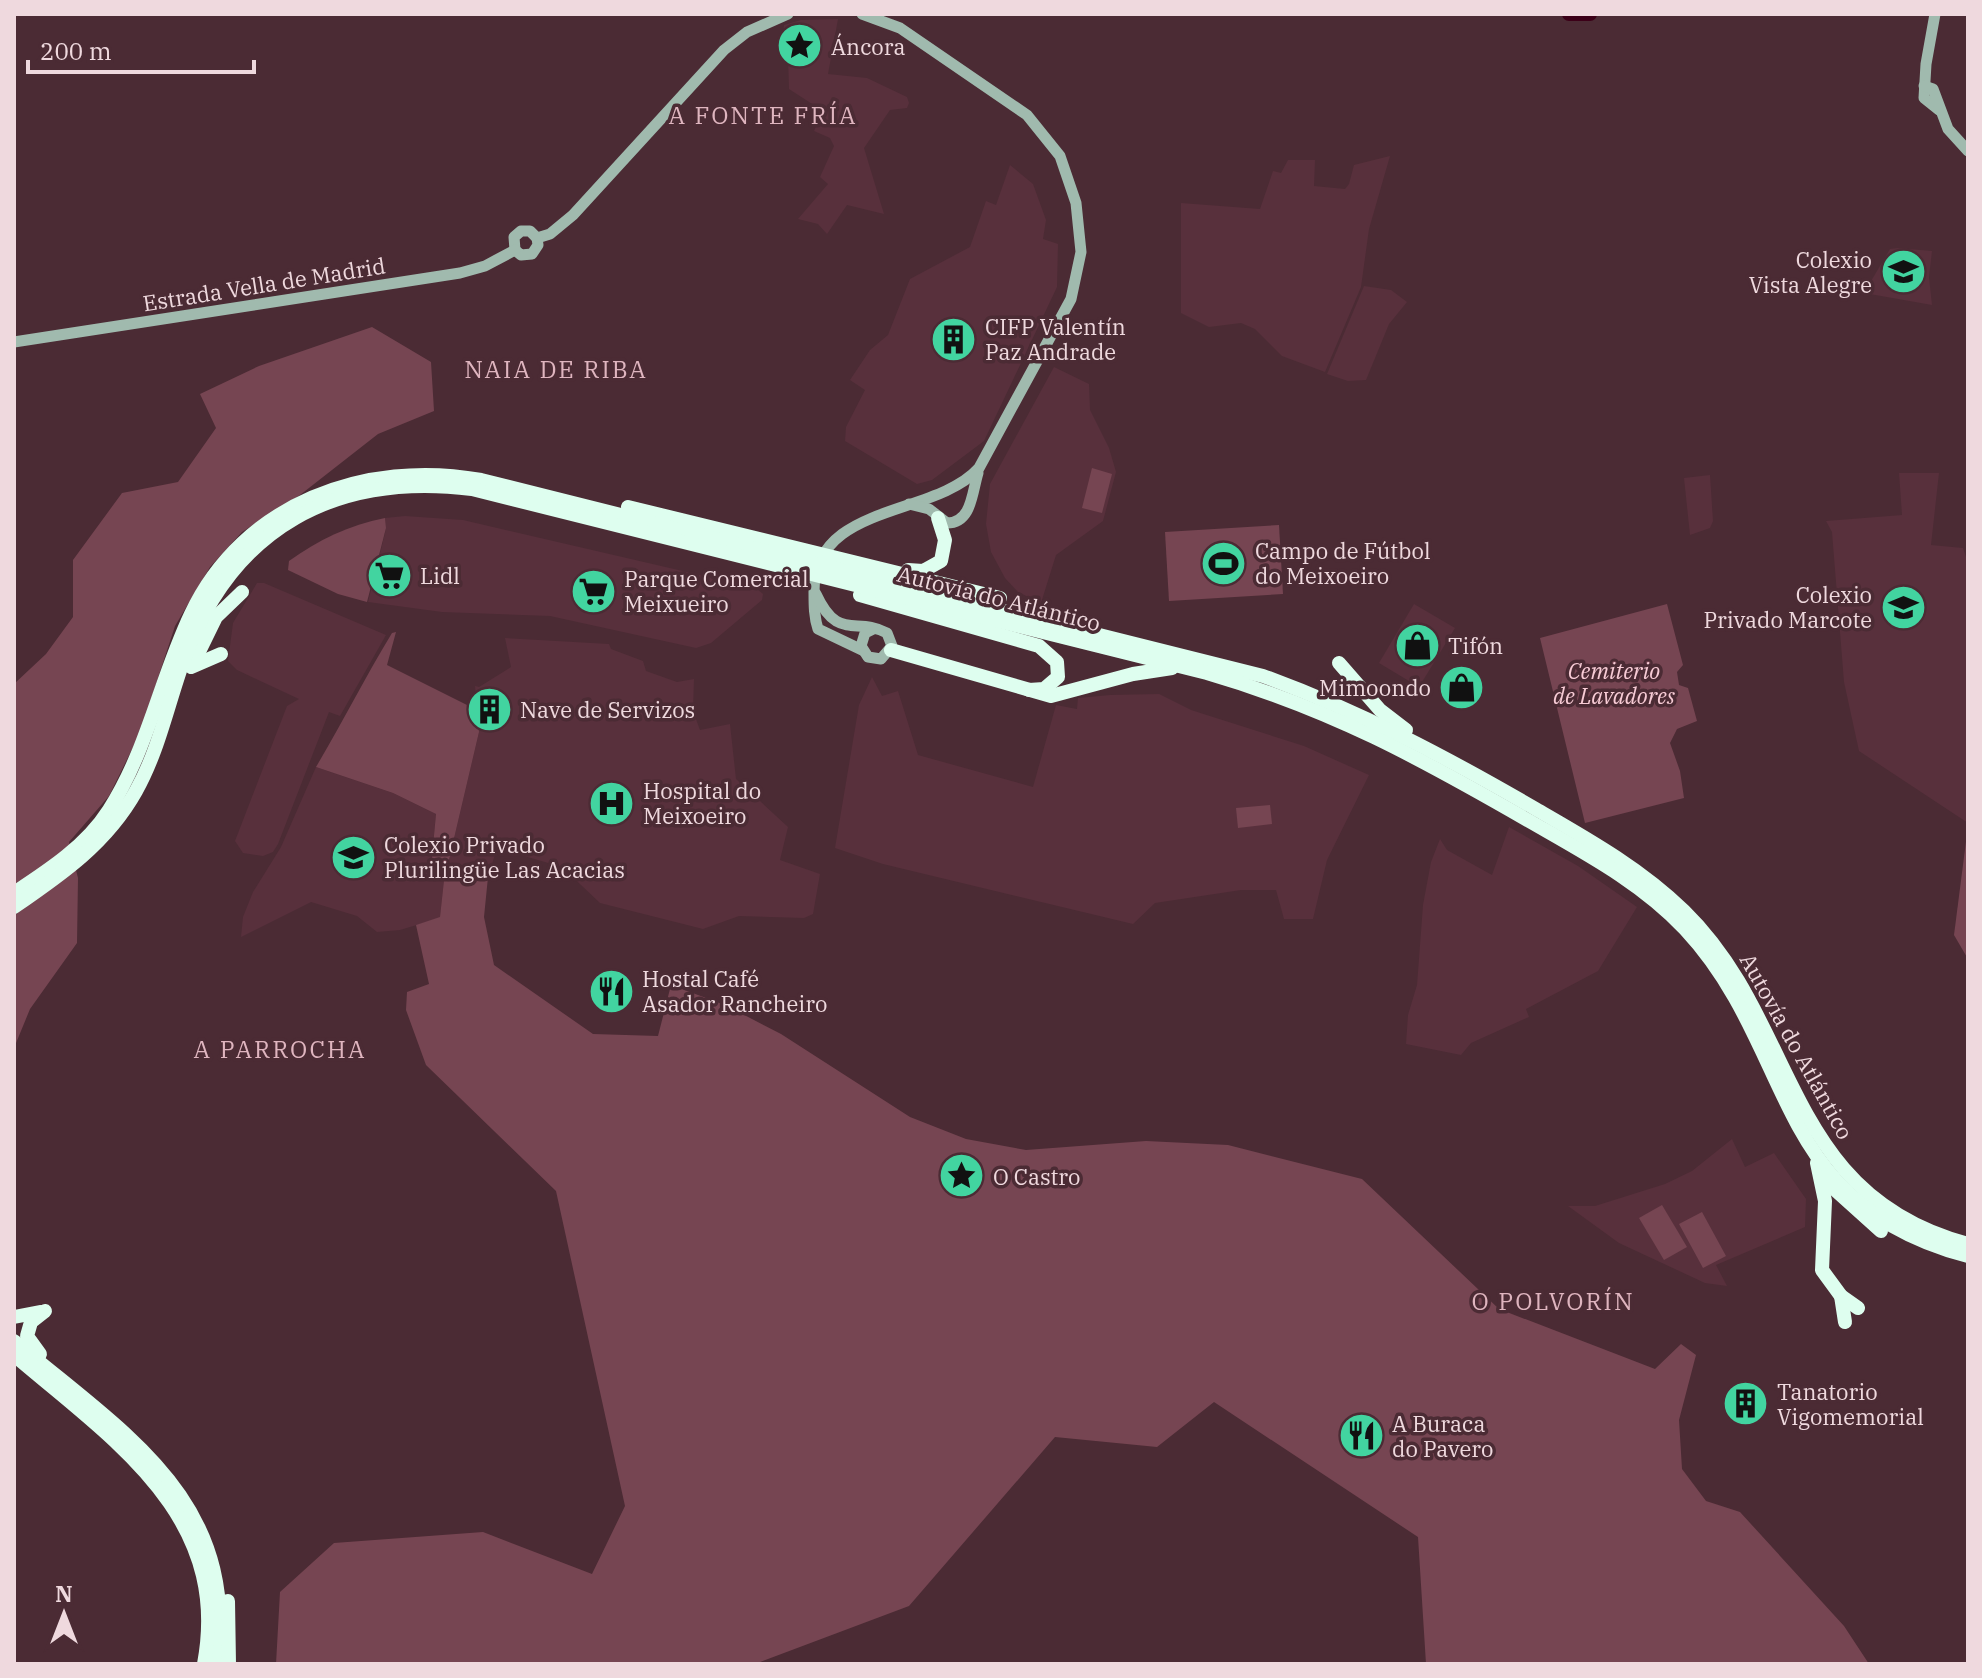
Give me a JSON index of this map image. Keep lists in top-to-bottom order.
{
  "streets": {
    "highway": ["Autovía do Atlántico"],
    "main road": ["Estrada Vella de Madrid"]
  },
  "districts": [
    "A FONTE FRÍA",
    "NAIA DE RIBA",
    "A PARROCHA",
    "O POLVORÍN"
  ],
  "parks": ["Cemiterio de Lavadores"],
  "places": {
    "place": ["Áncora", "O Castro"],
    "school or university": ["Colexio Vista Alegre", "Colexio Privado Marcote", "Colexio Privado Plurilingüe Las Acacias"],
    "building": ["CIFP Valentín Paz Andrade", "Nave de Servizos", "Tanatorio Vigomemorial"],
    "sports": ["Campo de Fútbol do Meixoeiro"],
    "supermarket": ["Lidl", "Parque Comercial Meixueiro"],
    "shop": ["Tifón", "Mimoondo"],
    "hospital": ["Hospital do Meixoeiro"],
    "restaurant": ["Hostal Café Asador Rancheiro", "A Buraca do Pavero"]
  },
  "scale_bar": "200 m",
  "north": "top"
}
